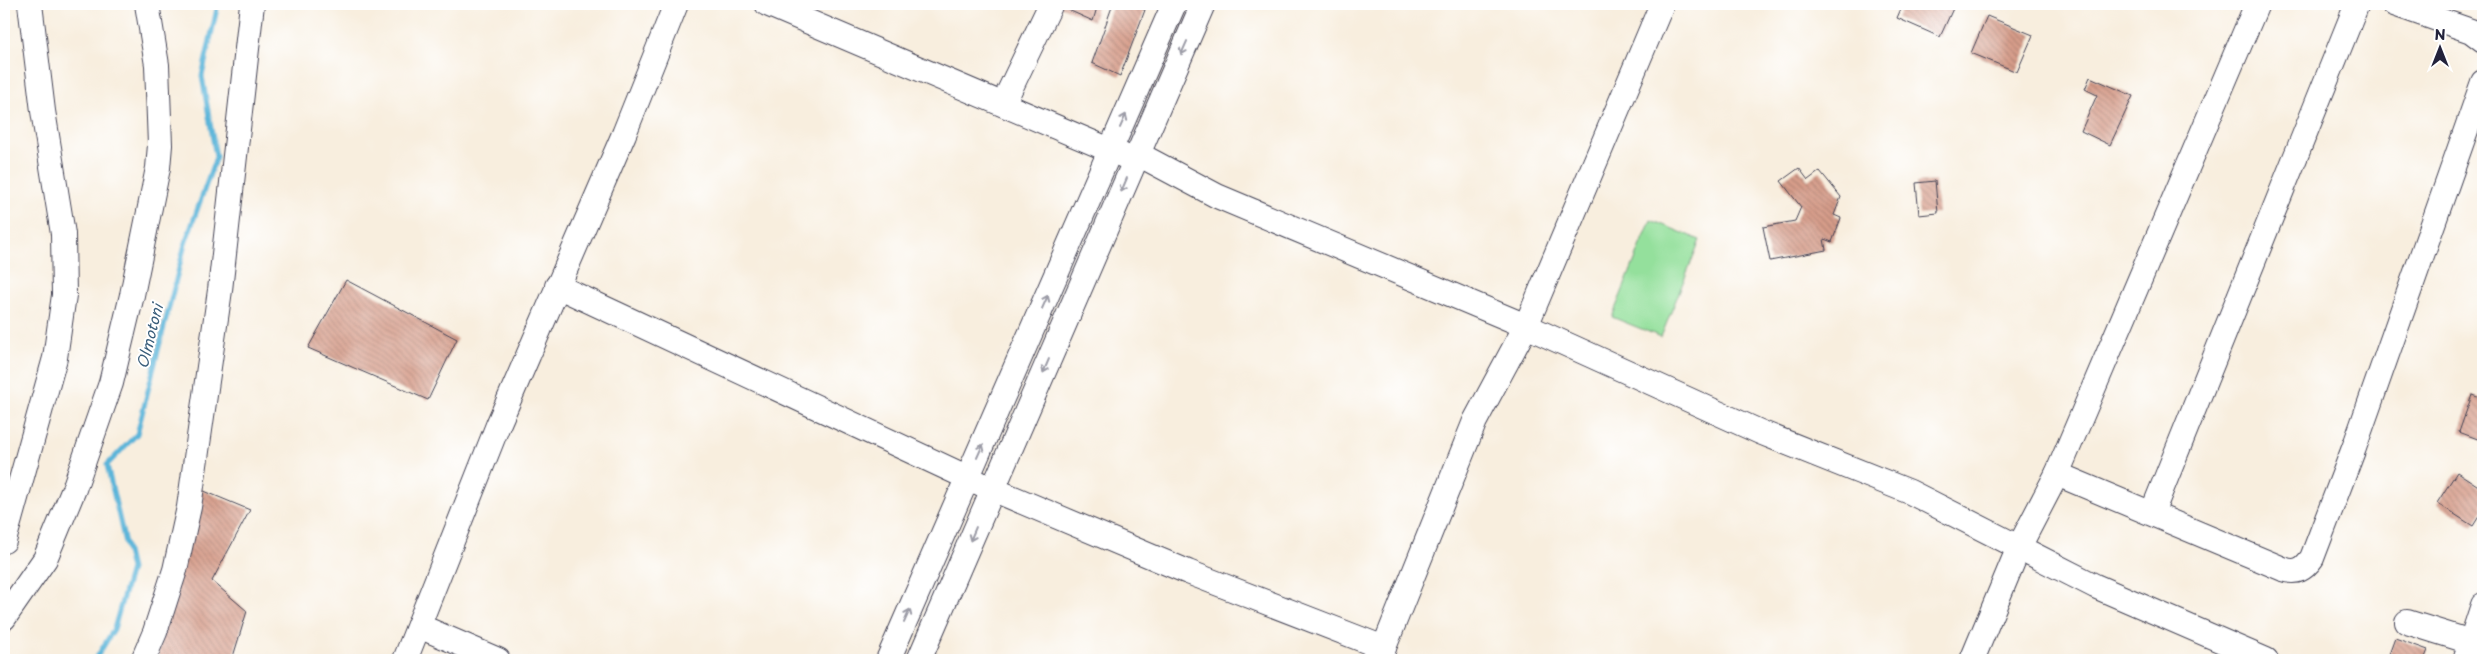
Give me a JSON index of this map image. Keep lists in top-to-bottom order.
{
  "water": ["Olmotoni"],
  "north": "top"
}
